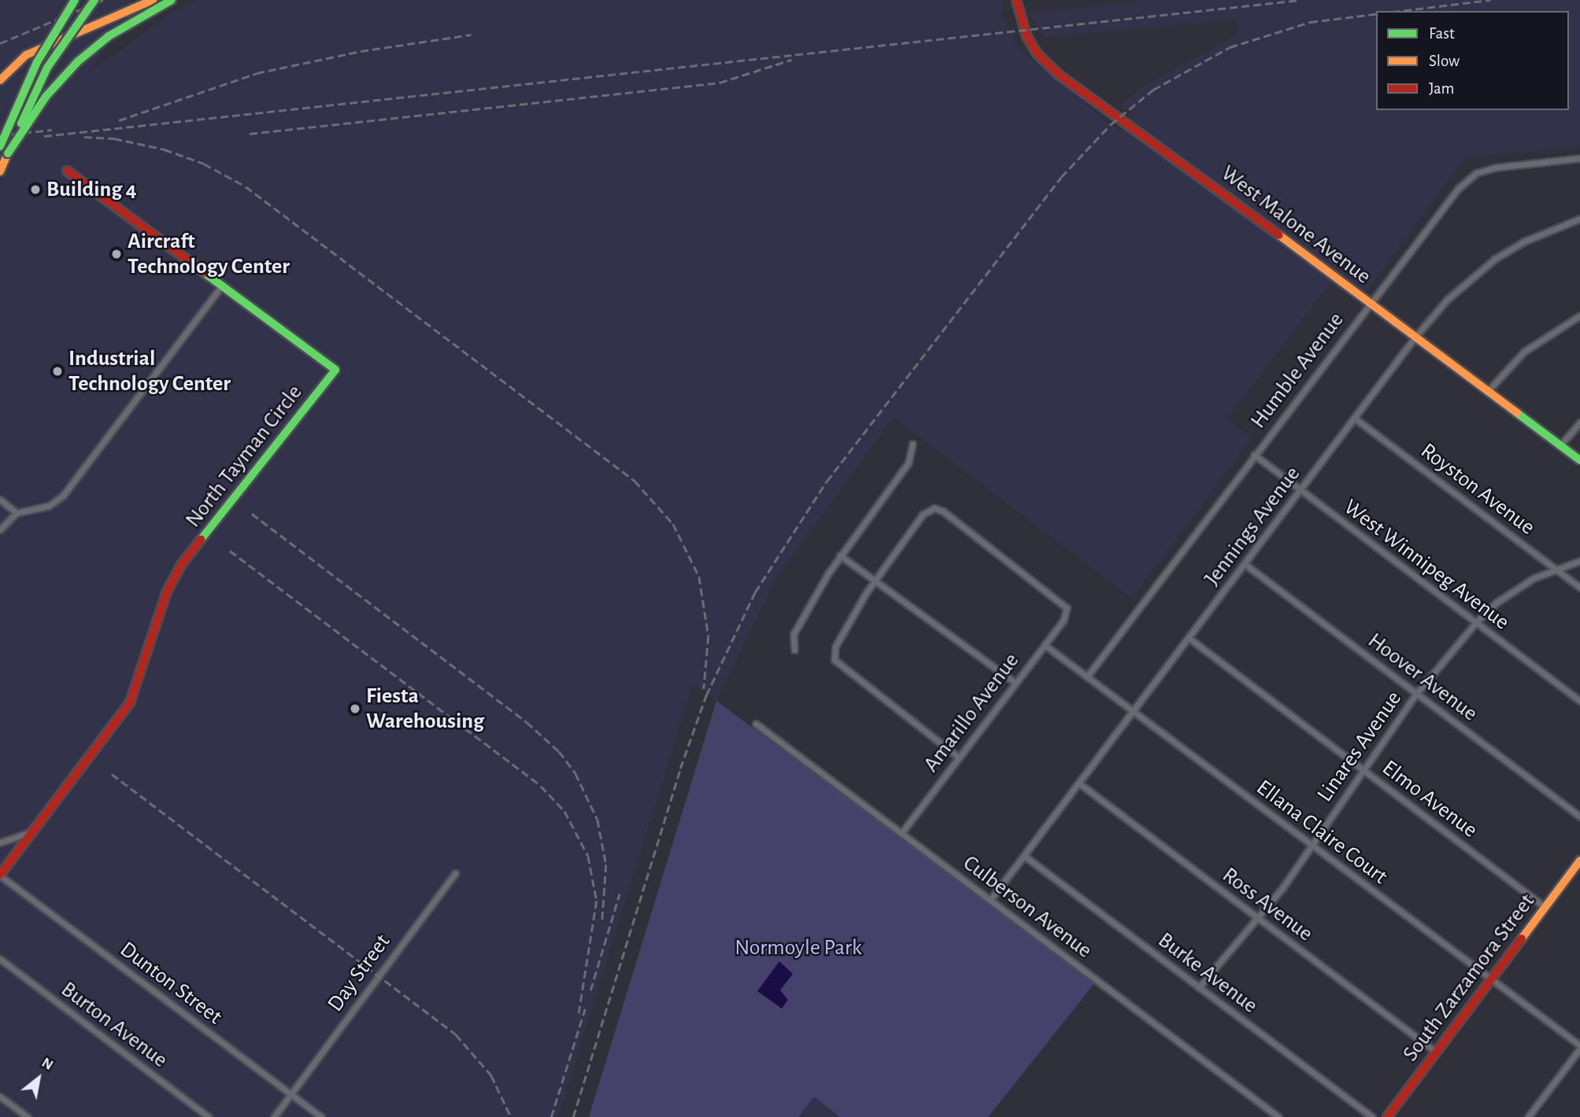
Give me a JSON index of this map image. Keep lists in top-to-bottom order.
{
  "streets": {
    "street": [
      "West Malone Avenue",
      "Humble Avenue",
      "North Tayman Circle",
      "Royston Avenue",
      "Jennings Avenue",
      "West Winnipeg Avenue",
      "Hoover Avenue",
      "Amarillo Avenue",
      "Linares Avenue",
      "Elmo Avenue",
      "Ellana Claire Court",
      "Ross Avenue",
      "Culberson Avenue",
      "Day Street",
      "Burke Avenue",
      "South Zarzamora Street",
      "Dunton Street",
      "Burton Avenue"
    ]
  },
  "crossings": [
    ["West Malone Avenue", "Humble Avenue"],
    ["West Malone Avenue", "Jennings Avenue"],
    ["Humble Avenue", "West Winnipeg Avenue"],
    ["Humble Avenue", "Ellana Claire Court"],
    ["North Tayman Circle", "Dunton Street"],
    ["Royston Avenue", "Jennings Avenue"],
    ["Royston Avenue", "Linares Avenue"],
    ["Jennings Avenue", "West Winnipeg Avenue"],
    ["Jennings Avenue", "Hoover Avenue"],
    ["Jennings Avenue", "Elmo Avenue"],
    ["Jennings Avenue", "Ellana Claire Court"],
    ["Jennings Avenue", "Ross Avenue"],
    ["Jennings Avenue", "Culberson Avenue"],
    ["Jennings Avenue", "Burke Avenue"],
    ["West Winnipeg Avenue", "Linares Avenue"],
    ["Hoover Avenue", "Linares Avenue"],
    ["Amarillo Avenue", "Ellana Claire Court"],
    ["Amarillo Avenue", "Culberson Avenue"],
    ["Linares Avenue", "Elmo Avenue"],
    ["Linares Avenue", "Ellana Claire Court"],
    ["Linares Avenue", "Ross Avenue"],
    ["Linares Avenue", "Burke Avenue"],
    ["Elmo Avenue", "South Zarzamora Street"],
    ["Ellana Claire Court", "South Zarzamora Street"],
    ["Ross Avenue", "South Zarzamora Street"],
    ["Day Street", "Dunton Street"]
  ],
  "parks": ["Normoyle Park"],
  "places": [
    "Building 4",
    "Aircraft Technology Center",
    "Industrial Technology Center",
    "Fiesta Warehousing"
  ],
  "legend": ["Fast", "Slow", "Jam"],
  "north": "top right"
}
